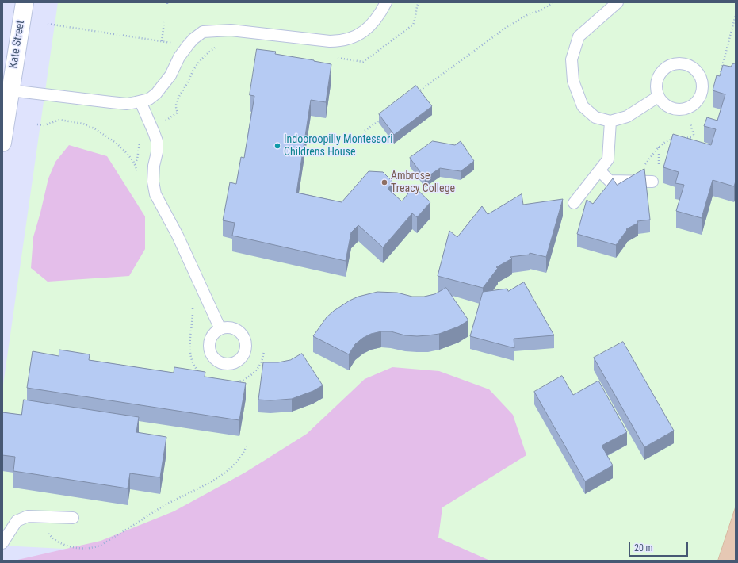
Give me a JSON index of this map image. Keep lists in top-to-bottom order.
{
  "streets": {
    "street": ["Kate Street"]
  },
  "places": ["Indooroopilly Montessori Childrens House", "Ambrose Treacy College"],
  "scale_bar": "20 m"
}
